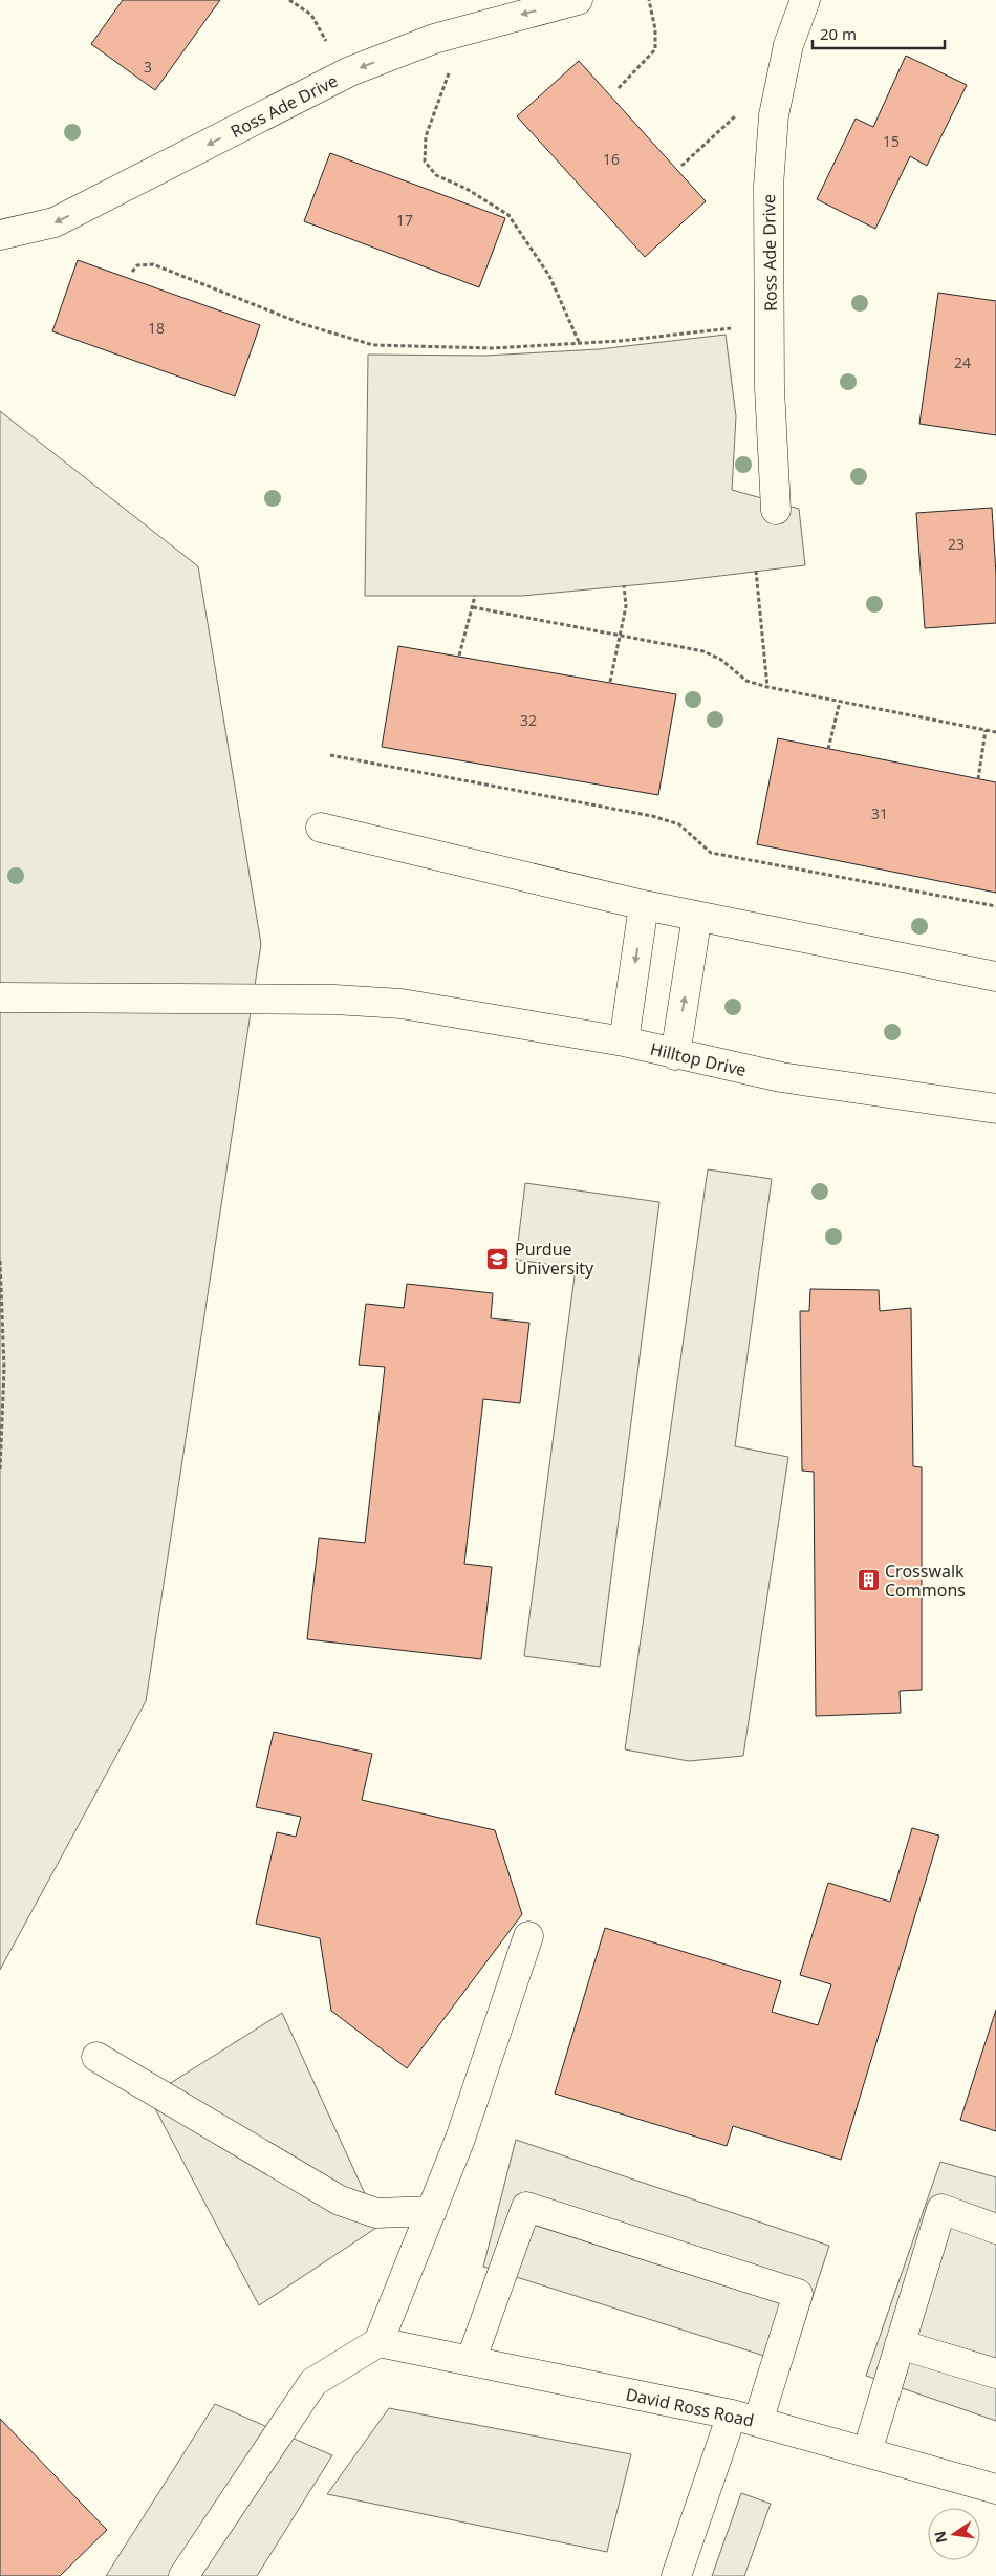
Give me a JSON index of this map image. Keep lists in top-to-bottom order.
{
  "streets": {
    "street": ["Ross Ade Drive", "Hilltop Drive", "David Ross Road"]
  },
  "one_way": ["Ross Ade Drive"],
  "places": {
    "school or university": ["Purdue University"],
    "building": ["Crosswalk Commons"]
  },
  "house_numbers": [
    "3",
    "15",
    "16",
    "17",
    "18",
    "24",
    "23",
    "32",
    "31"
  ],
  "scale_bar": "20 m",
  "north": "left"
}
